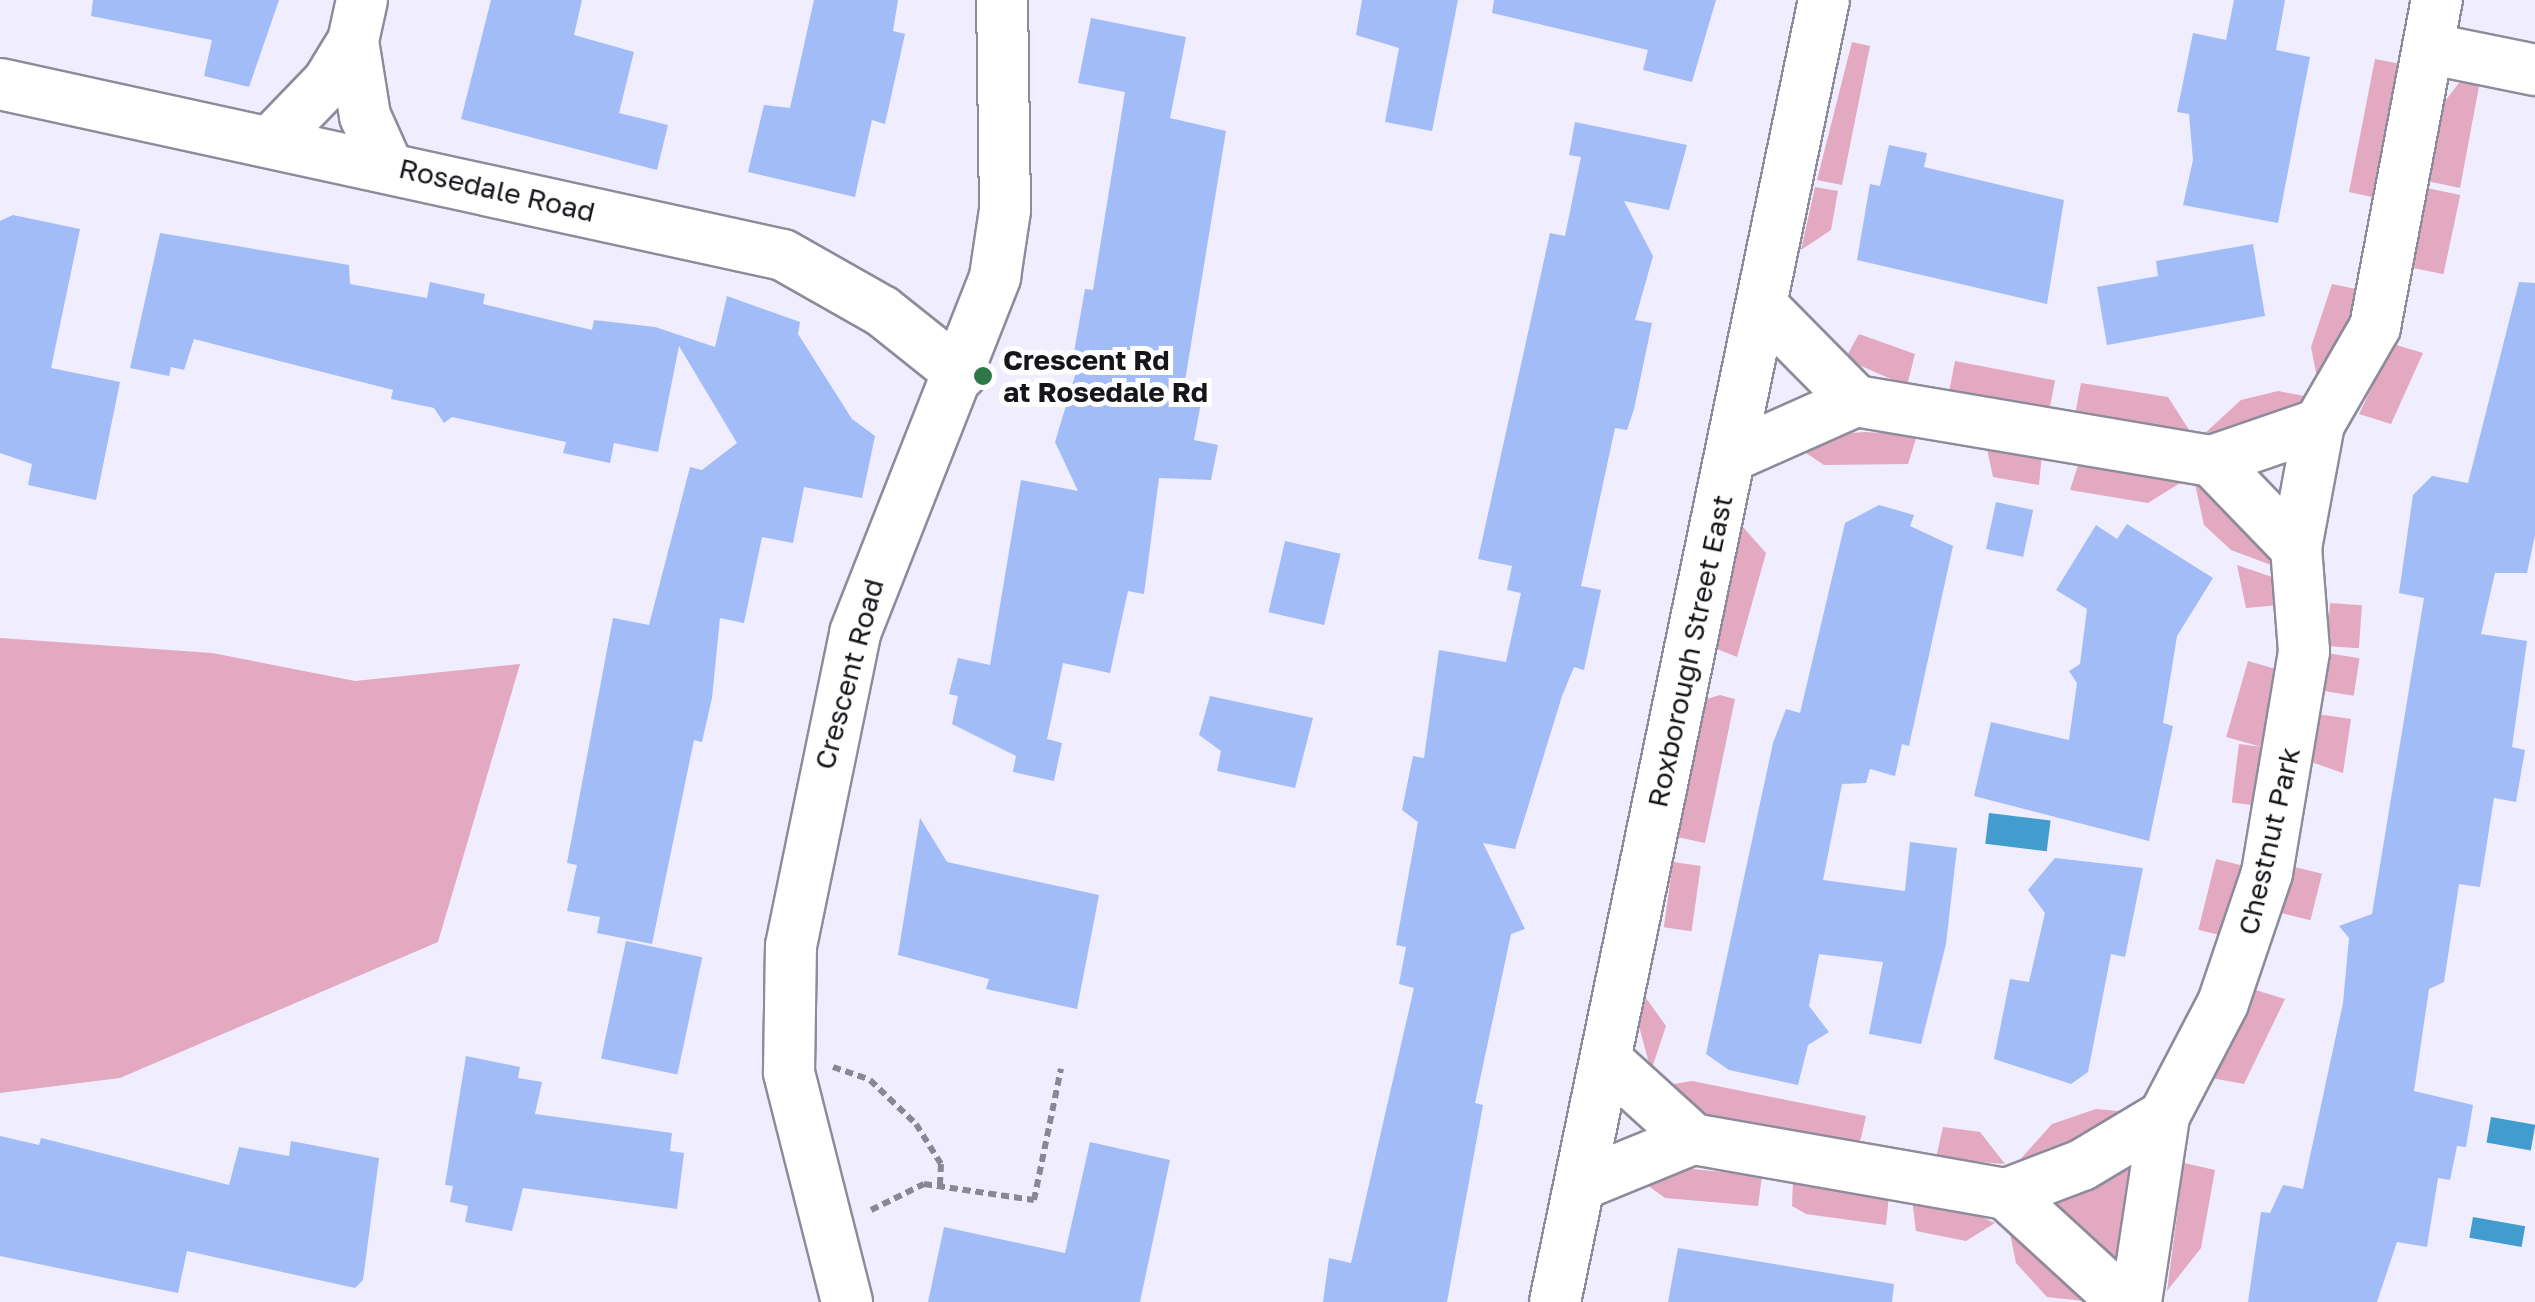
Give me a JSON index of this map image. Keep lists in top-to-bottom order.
{
  "streets": {
    "street": [
      "Rosedale Road",
      "Roxborough Street East",
      "Crescent Road",
      "Chestnut Park"
    ]
  },
  "crossings": [
    ["Rosedale Road", "Crescent Road"]
  ],
  "places": ["Crescent Rd at Rosedale Rd"]
}
